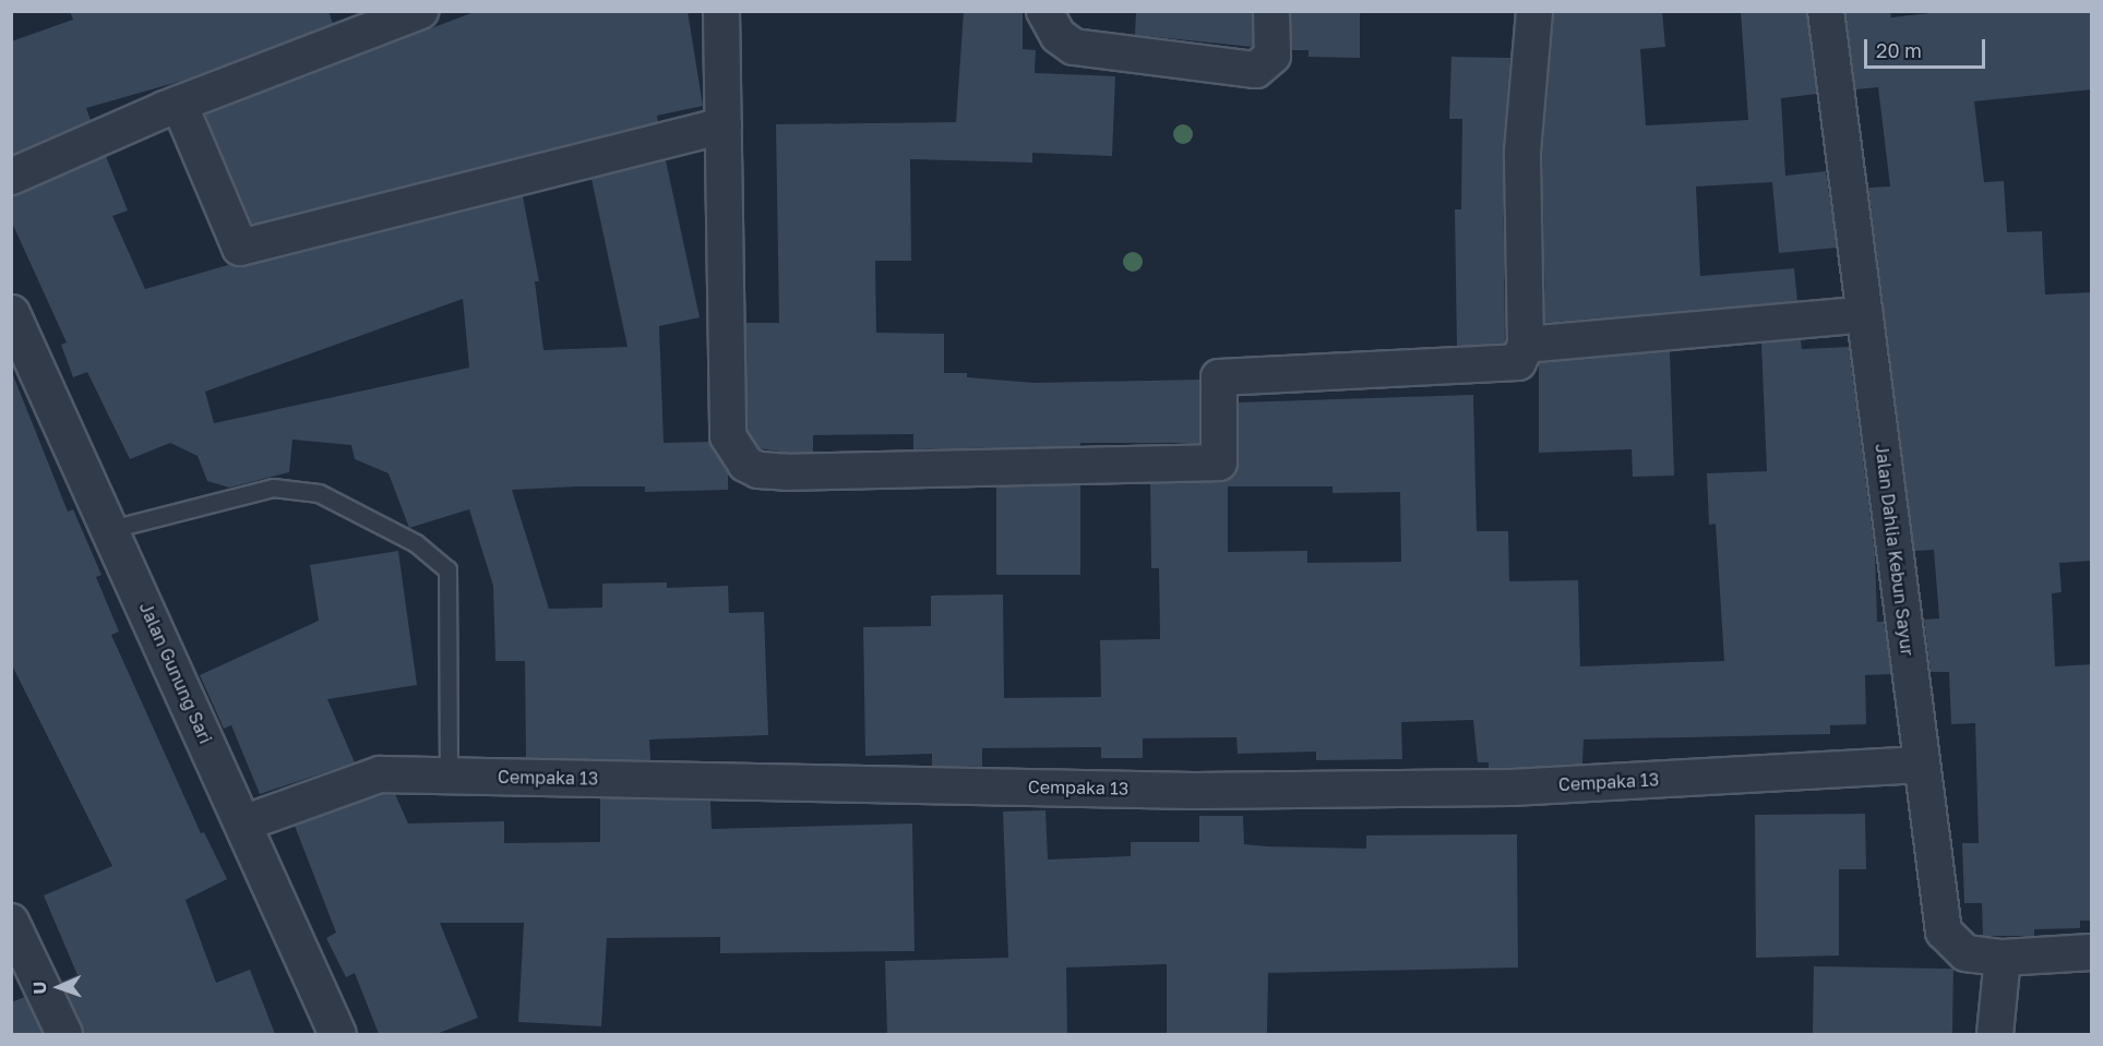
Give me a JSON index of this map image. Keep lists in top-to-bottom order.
{
  "streets": {
    "street": ["Jalan Dahlia Kebun Sayur", "Jalan Gunung Sari", "Cempaka 13"]
  },
  "crossings": [
    ["Jalan Dahlia Kebun Sayur", "Cempaka 13"],
    ["Jalan Gunung Sari", "Cempaka 13"]
  ],
  "scale_bar": "20 m",
  "north": "left"
}
